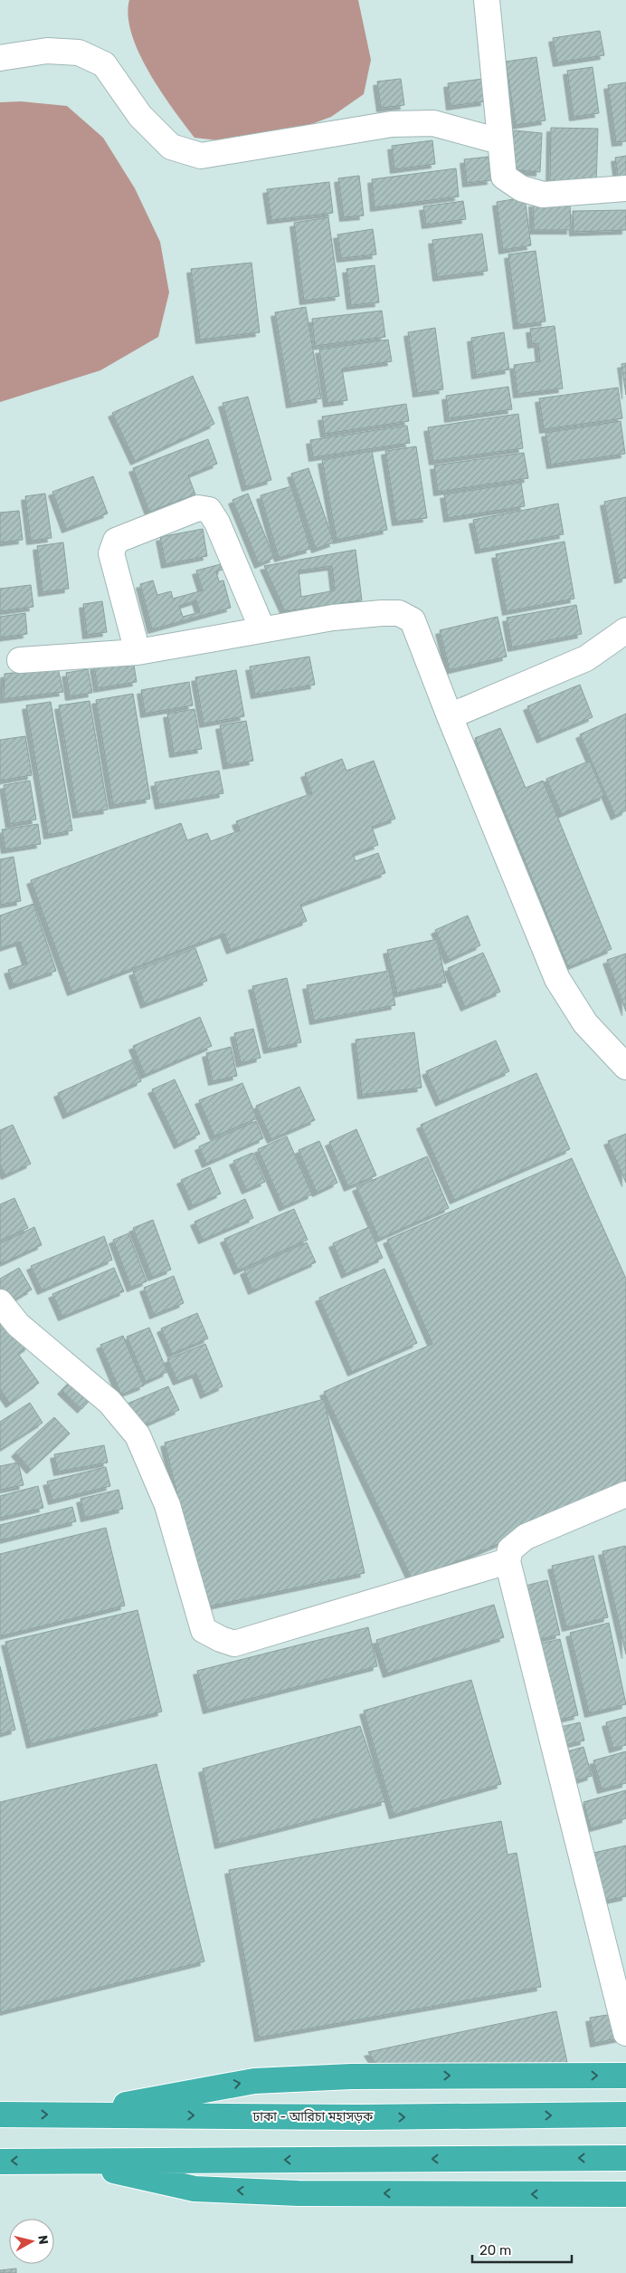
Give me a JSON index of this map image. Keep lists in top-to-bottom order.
{
  "streets": {
    "highway": ["ঢাকা - আরিচা মহাসড়ক"]
  },
  "scale_bar": "20 m",
  "north": "right"
}
